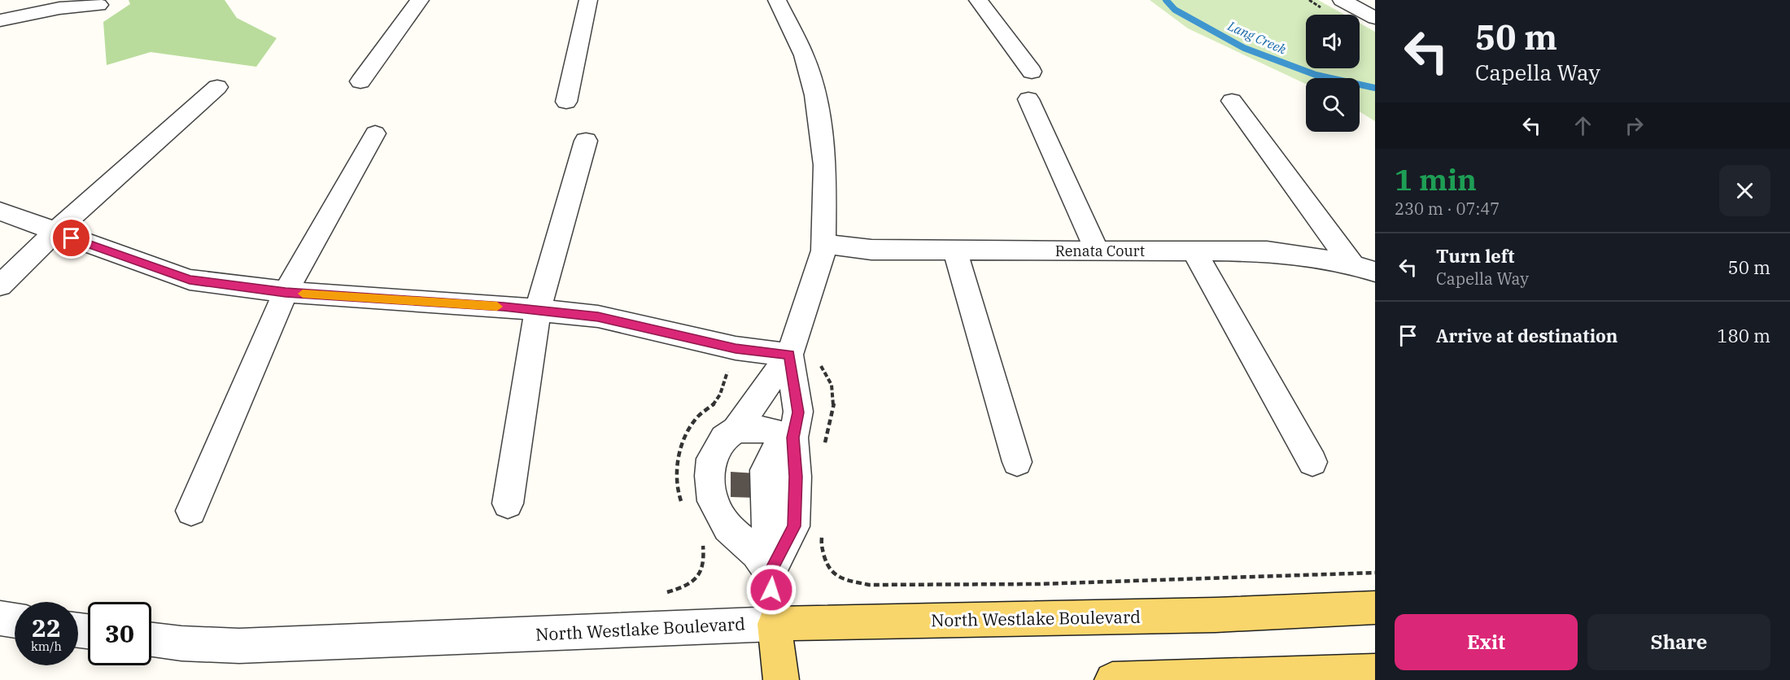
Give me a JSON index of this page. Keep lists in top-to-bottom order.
{
  "streets": {
    "main road": ["North Westlake Boulevard"],
    "street": ["Renata Court"]
  },
  "water": ["Lang Creek"],
  "page": {
    "turn": ["50 m", "Capella Way"],
    "heading": ["1 min", "230 m · 07:47"],
    "list": [
      {
        "name": "Turn left",
        "note": "Capella Way",
        "value": "50 m"
      },
      {
        "name": "Arrive at destination",
        "value": "180 m"
      }
    ],
    "speed": "22 km/h",
    "limit": "30",
    "buttons": ["Exit", "Share"]
  }
}
